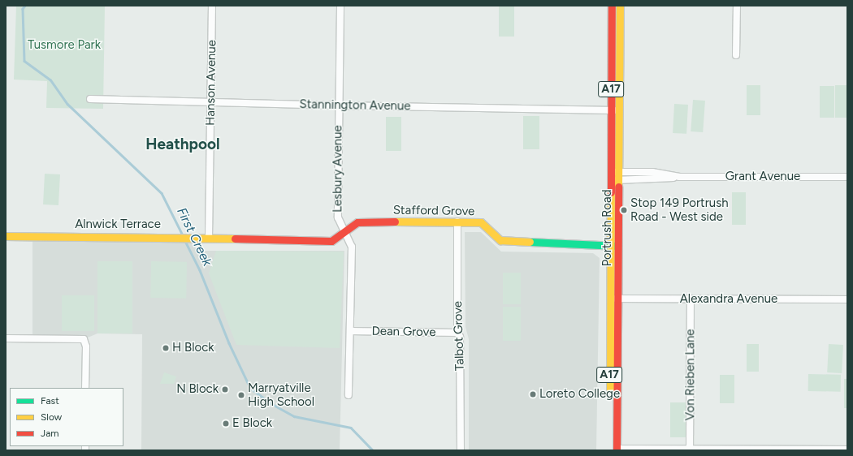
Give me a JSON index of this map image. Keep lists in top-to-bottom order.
{
  "streets": {
    "main road": [
      "A17",
      "Stafford Grove",
      "Alnwick Terrace",
      "Portrush Road"
    ],
    "street": [
      "Hanson Avenue",
      "Stannington Avenue",
      "Lesbury Avenue",
      "Grant Avenue",
      "Alexandra Avenue",
      "Dean Grove",
      "Talbot Grove",
      "Von Rieben Lane"
    ]
  },
  "crossings": [
    ["Hanson Avenue", "Stannington Avenue"],
    ["Hanson Avenue", "Alnwick Terrace"],
    ["Stannington Avenue", "Lesbury Avenue"],
    ["Stannington Avenue", "Portrush Road"],
    ["Lesbury Avenue", "Stafford Grove"],
    ["Lesbury Avenue", "Alnwick Terrace"],
    ["Grant Avenue", "Portrush Road"],
    ["Stafford Grove", "Alnwick Terrace"],
    ["Stafford Grove", "Portrush Road"],
    ["Stafford Grove", "Talbot Grove"],
    ["Portrush Road", "Alexandra Avenue"],
    ["Alexandra Avenue", "Von Rieben Lane"],
    ["Dean Grove", "Talbot Grove"]
  ],
  "districts": ["Heathpool"],
  "water": ["First Creek"],
  "parks": ["Tusmore Park"],
  "places": [
    "Stop 149 Portrush Road - West side",
    "H Block",
    "N Block",
    "Loreto College",
    "Marryatville High School",
    "E Block"
  ],
  "legend": ["Fast", "Slow", "Jam"]
}
